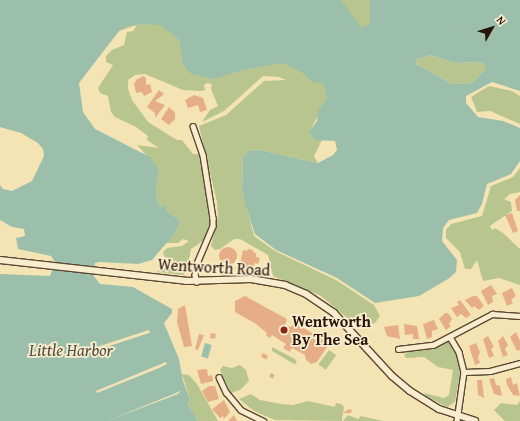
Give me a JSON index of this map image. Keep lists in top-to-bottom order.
{
  "streets": {
    "main road": ["Wentworth Road"]
  },
  "water": ["Little Harbor"],
  "places": ["Wentworth By The Sea"],
  "north": "top right"
}
